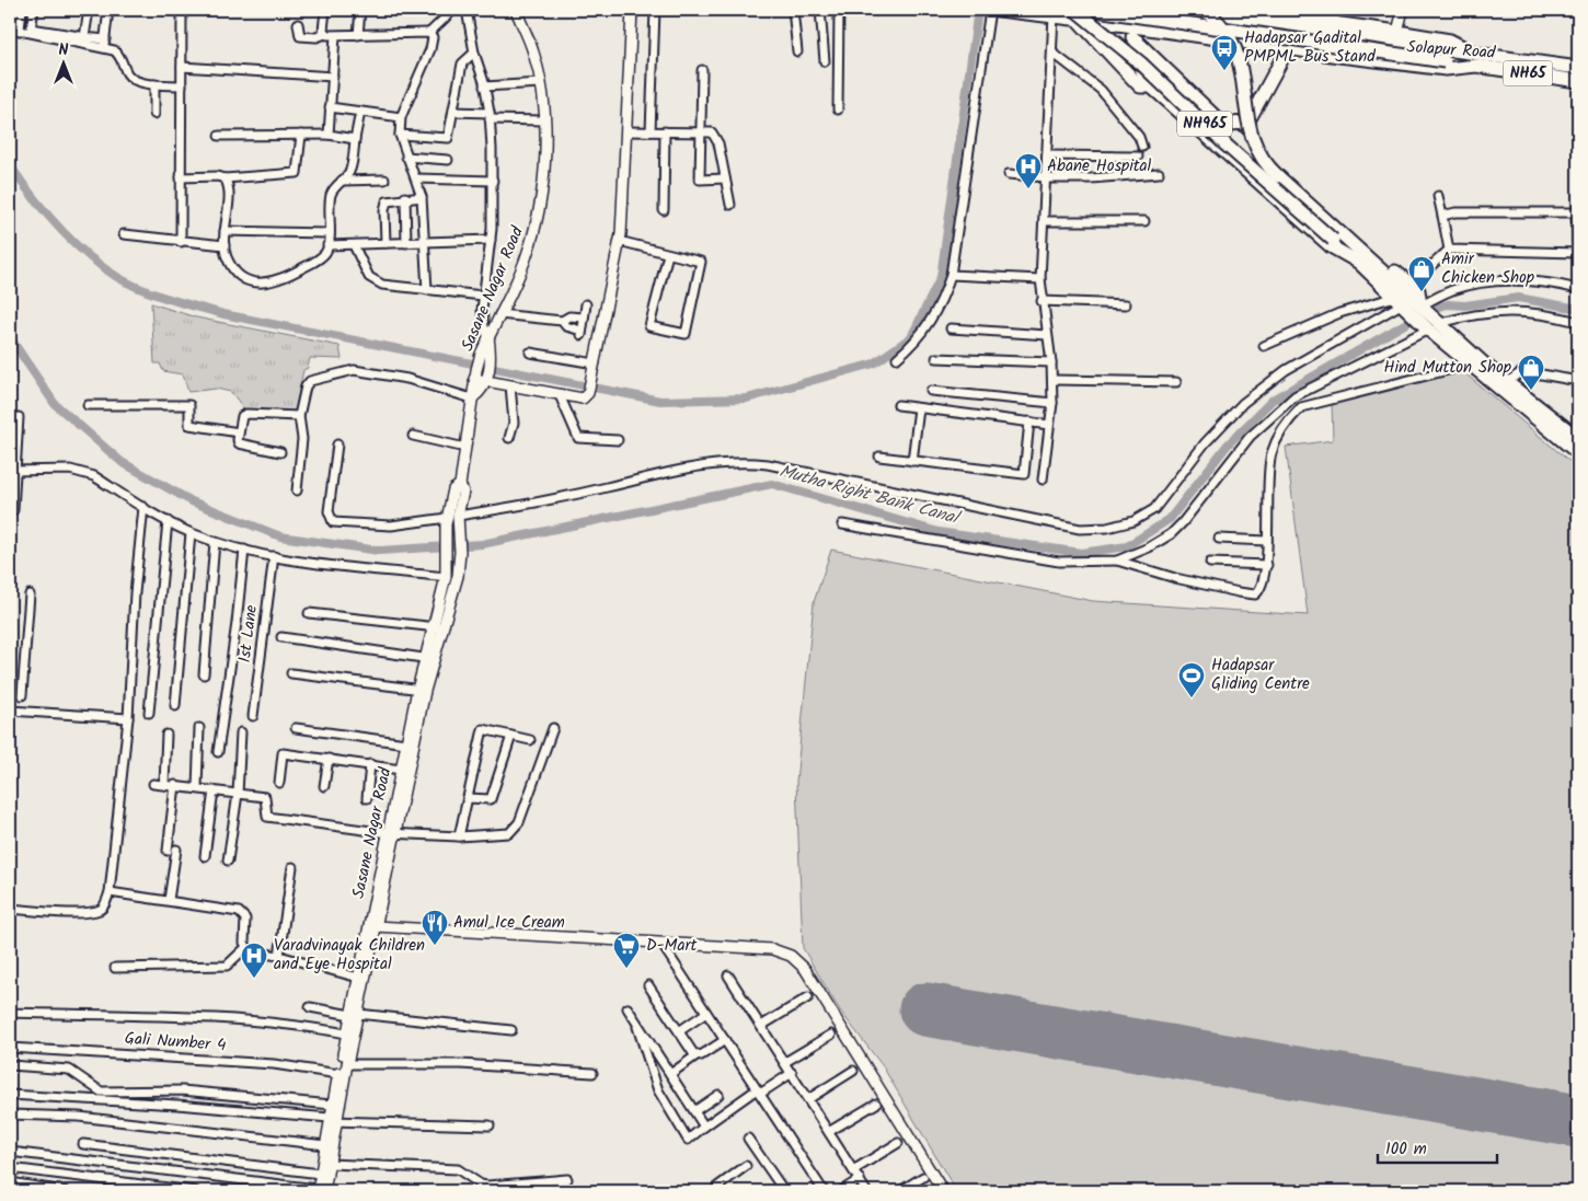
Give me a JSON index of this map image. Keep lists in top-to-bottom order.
{
  "streets": {
    "main road": ["Solapur Road", "NH65", "NH965"],
    "street": ["Sasane Nagar Road", "1st Lane", "Gali Number 4"]
  },
  "crossings": [
    ["Solapur Road", "NH65"],
    ["Solapur Road", "NH965"],
    ["Sasane Nagar Road", "Gali Number 4"]
  ],
  "water": ["Mutha Right Bank Canal"],
  "places": {
    "bus stop": ["Hadapsar Gadital PMPML Bus Stand"],
    "hospital": ["Abane Hospital", "Varadvinayak Children and Eye Hospital"],
    "shop": ["Amir Chicken Shop", "Hind Mutton Shop"],
    "sports": ["Hadapsar Gliding Centre"],
    "restaurant": ["Amul Ice Cream"],
    "supermarket": ["D-Mart"]
  },
  "scale_bar": "100 m",
  "north": "top"
}
